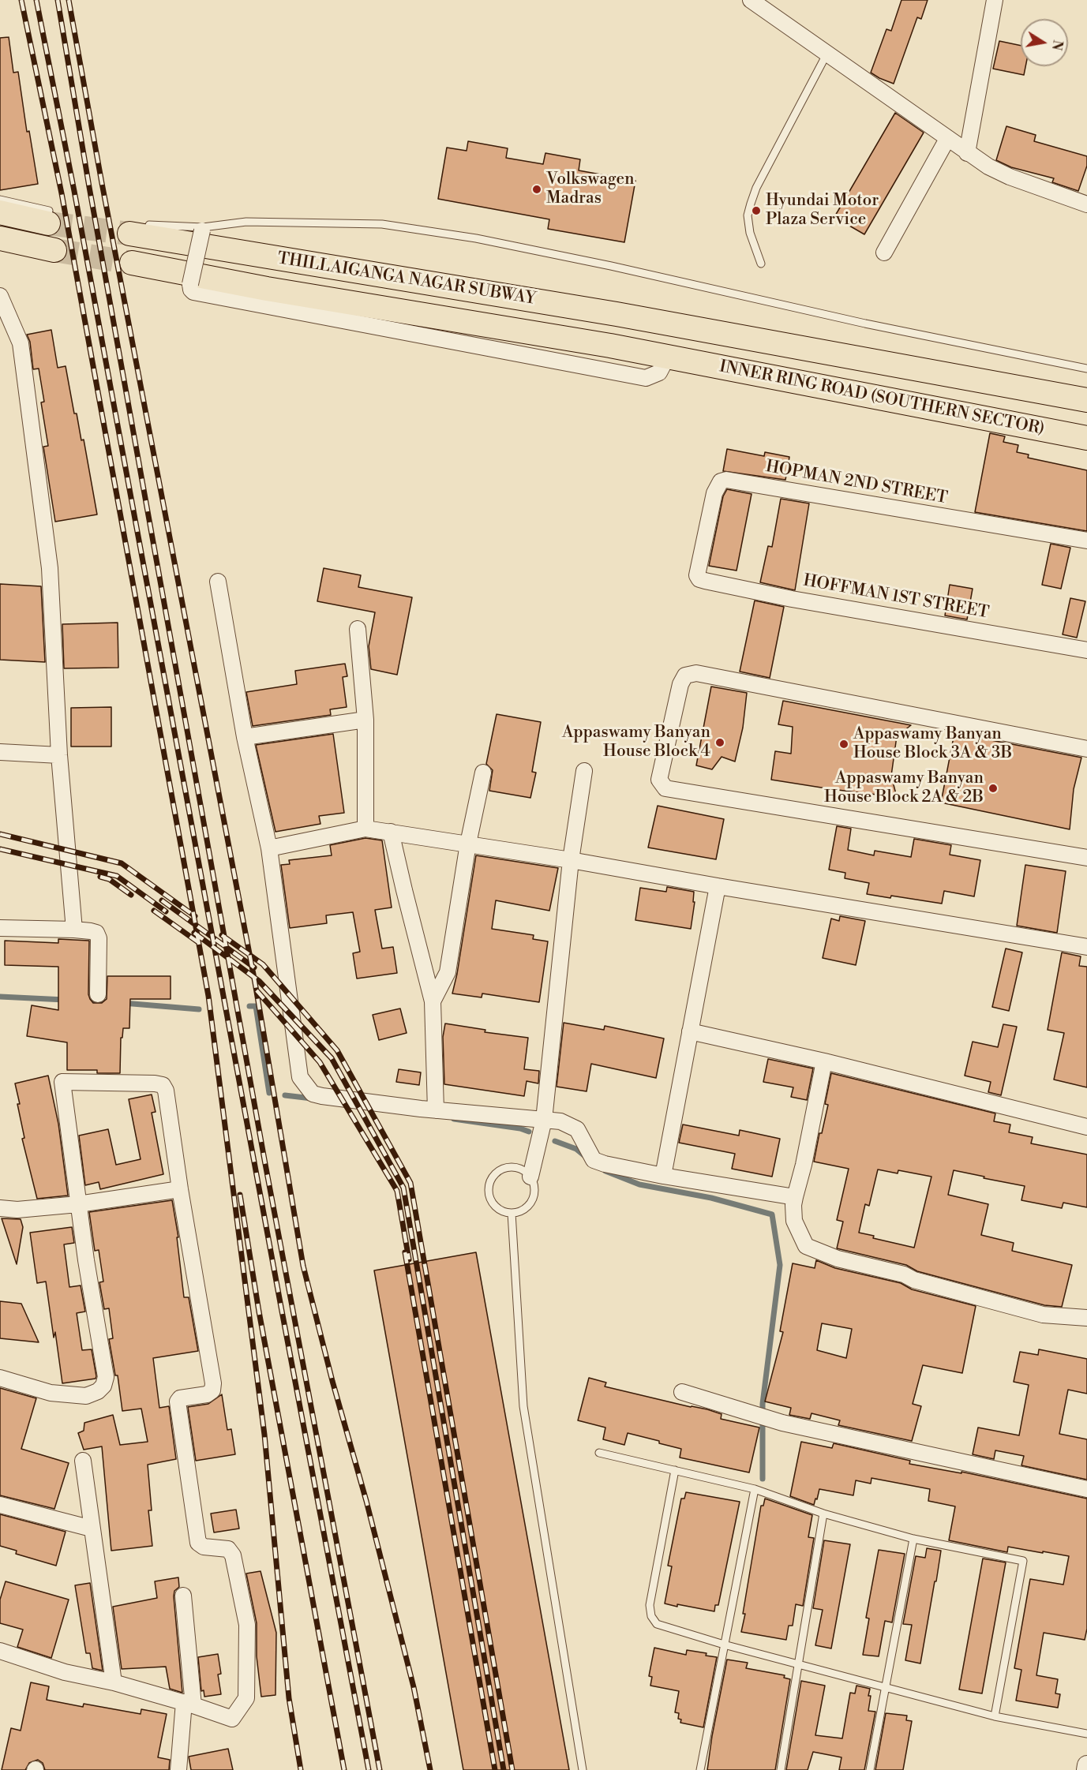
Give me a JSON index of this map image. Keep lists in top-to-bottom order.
{
  "streets": {
    "main road": ["THILLAIGANGA NAGAR SUBWAY", "INNER RING ROAD (SOUTHERN SECTOR)"],
    "street": ["HOPMAN 2ND STREET", "HOFFMAN 1ST STREET"]
  },
  "crossings": [
    ["THILLAIGANGA NAGAR SUBWAY", "INNER RING ROAD (SOUTHERN SECTOR)"],
    ["HOPMAN 2ND STREET", "HOFFMAN 1ST STREET"]
  ],
  "places": [
    "Volkswagen Madras",
    "Hyundai Motor Plaza Service",
    "Appaswamy Banyan House Block 4",
    "Appaswamy Banyan House Block 3A & 3B",
    "Appaswamy Banyan House Block 2A & 2B"
  ],
  "north": "right"
}
